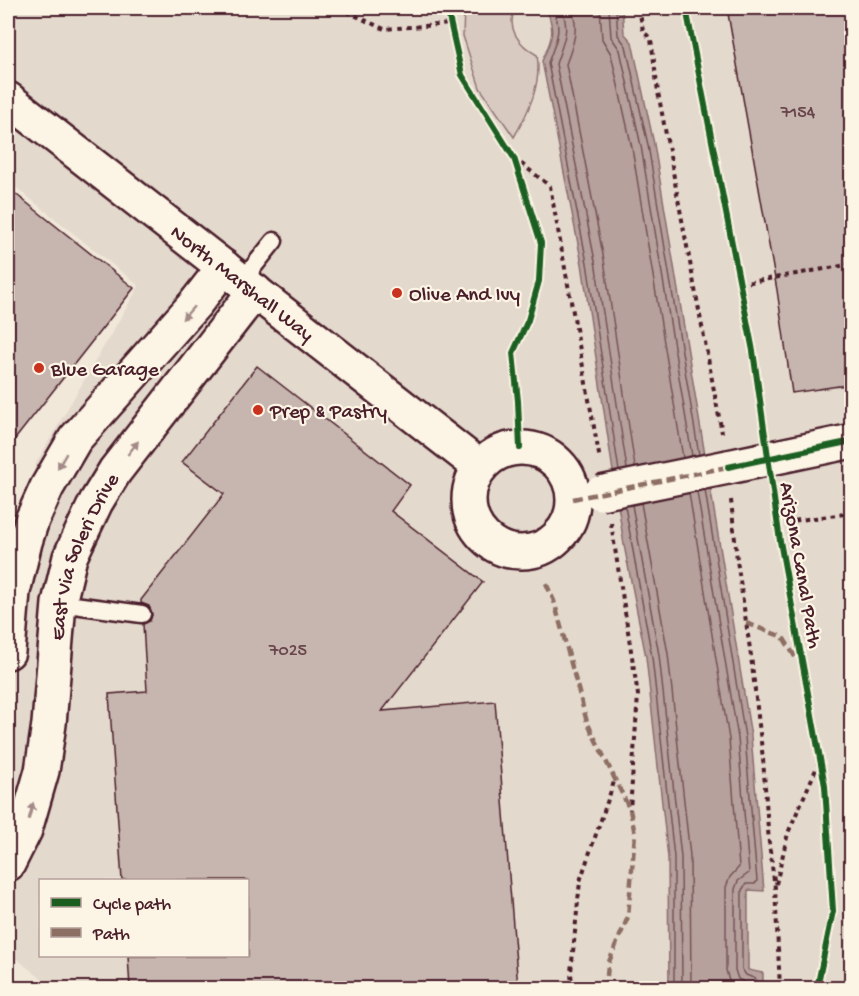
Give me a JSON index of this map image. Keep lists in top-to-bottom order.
{
  "streets": {
    "street": ["North Marshall Way", "East Via Soleri Drive"],
    "cycle path": ["Arizona Canal Path"]
  },
  "crossings": [
    ["North Marshall Way", "East Via Soleri Drive"]
  ],
  "places": ["Olive And Ivy", "Blue Garage", "Prep & Pastry"],
  "house_numbers": ["7154", "7025"],
  "legend": ["Cycle path", "Path"]
}
